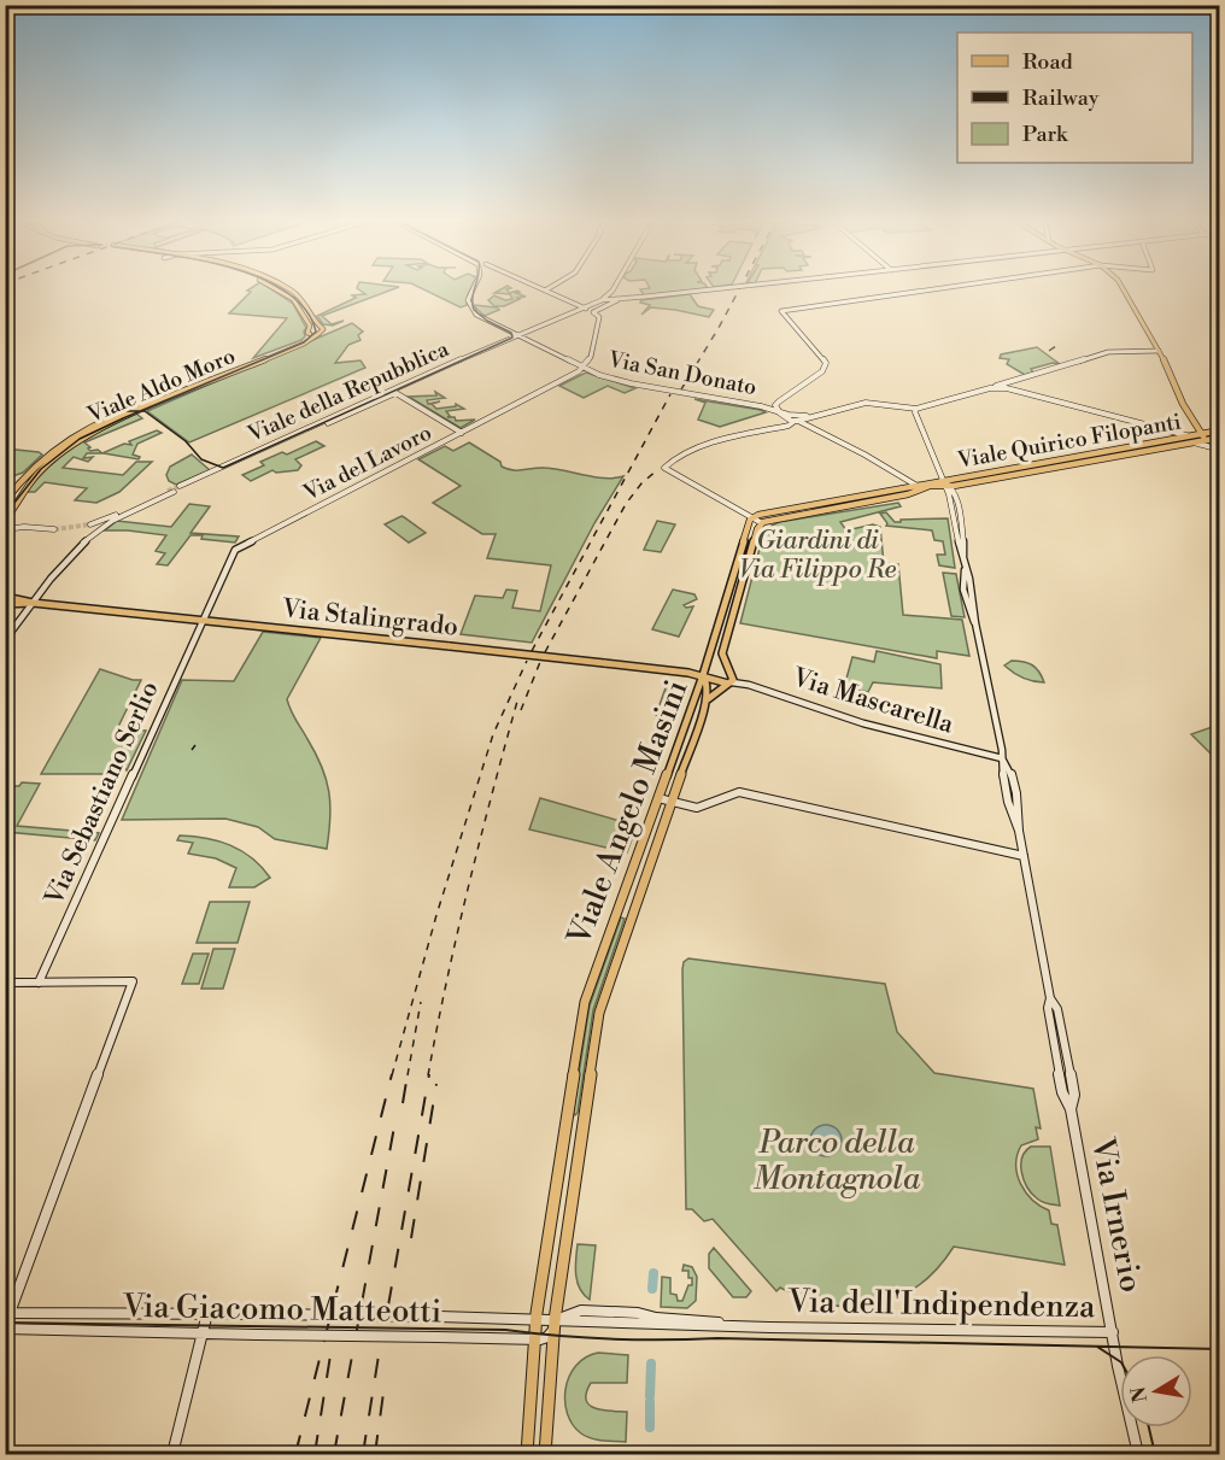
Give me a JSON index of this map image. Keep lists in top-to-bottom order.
{
  "streets": {
    "main road": [
      "Viale Aldo Moro",
      "Viale Quirico Filopanti",
      "Via Stalingrado",
      "Viale Angelo Masini"
    ],
    "street": [
      "Via San Donato",
      "Viale della Repubblica",
      "Via del Lavoro",
      "Via Mascarella",
      "Via Sebastiano Serlio",
      "Via Irnerio",
      "Via dell'Indipendenza",
      "Via Giacomo Matteotti"
    ]
  },
  "crossings": [
    ["Via San Donato", "Viale della Repubblica"],
    ["Via San Donato", "Via del Lavoro"],
    ["Via del Lavoro", "Via Stalingrado"],
    ["Via del Lavoro", "Via Sebastiano Serlio"],
    ["Via Stalingrado", "Via Mascarella"],
    ["Via Stalingrado", "Via Sebastiano Serlio"],
    ["Via Stalingrado", "Viale Angelo Masini"],
    ["Via Mascarella", "Via Irnerio"],
    ["Viale Angelo Masini", "Via Giacomo Matteotti"],
    ["Via Irnerio", "Via dell'Indipendenza"],
    ["Via dell'Indipendenza", "Via Giacomo Matteotti"]
  ],
  "parks": ["Giardini di Via Filippo Re", "Parco della Montagnola"],
  "legend": ["Road", "Railway", "Park"],
  "north": "left"
}
